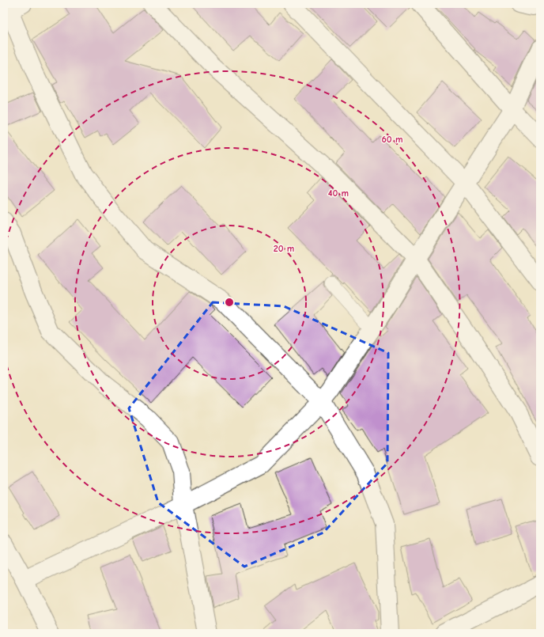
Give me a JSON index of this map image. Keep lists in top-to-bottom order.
{
  "rings": ["60 m", "40 m", "20 m"]
}
